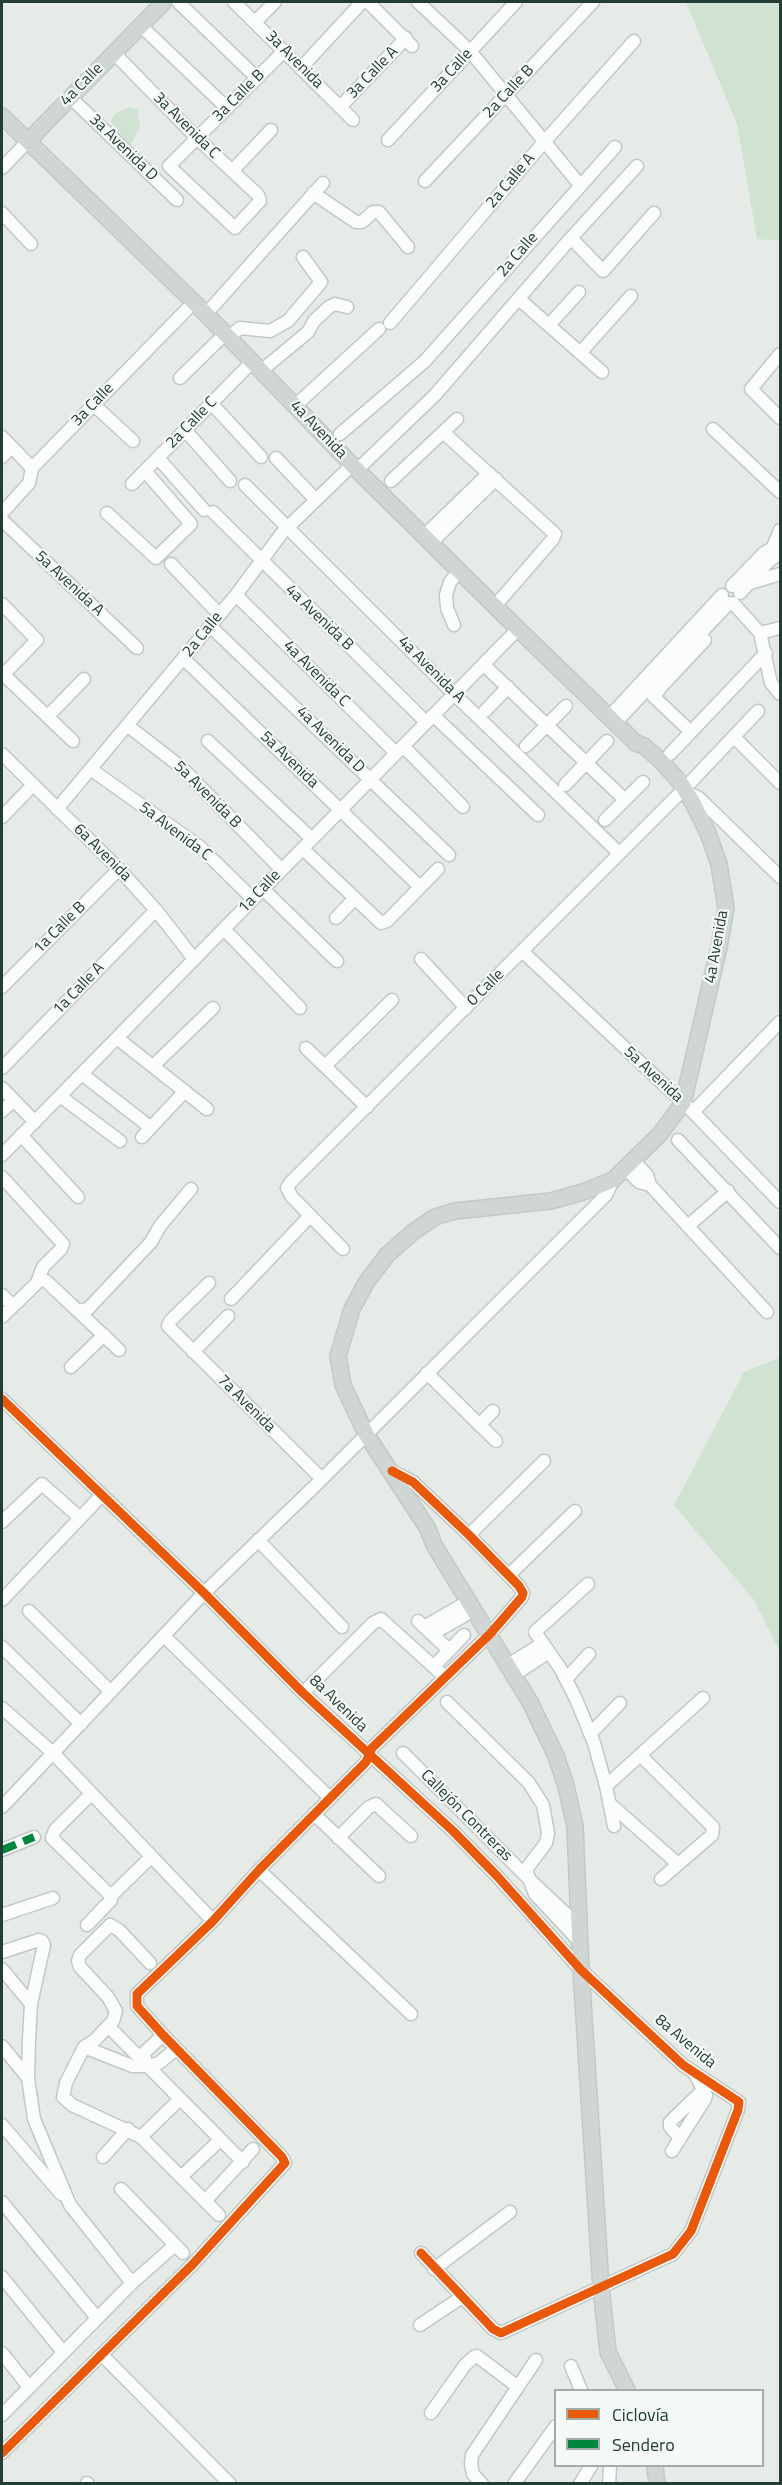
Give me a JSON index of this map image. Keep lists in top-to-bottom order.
{
  "streets": {
    "main road": ["4a Calle", "4a Avenida"],
    "street": [
      "3a Avenida",
      "3a Calle",
      "3a Calle A",
      "2a Calle B",
      "3a Calle B",
      "3a Avenida C",
      "3a Avenida D",
      "2a Calle A",
      "2a Calle",
      "2a Calle C",
      "5a Avenida A",
      "4a Avenida B",
      "4a Avenida A",
      "4a Avenida C",
      "4a Avenida D",
      "5a Avenida",
      "5a Avenida B",
      "5a Avenida C",
      "6a Avenida",
      "1a Calle",
      "1a Calle B",
      "0 Calle",
      "1a Calle A",
      "7a Avenida",
      "8a Avenida",
      "Callejón Contreras"
    ]
  },
  "crossings": [
    ["3a Avenida", "3a Calle A"],
    ["3a Avenida", "3a Calle B"],
    ["3a Calle", "4a Avenida"],
    ["4a Calle", "3a Avenida C"],
    ["4a Calle", "3a Avenida D"],
    ["4a Calle", "4a Avenida"],
    ["3a Calle B", "3a Avenida C"],
    ["3a Calle B", "3a Avenida D"],
    ["3a Avenida C", "3a Avenida D"],
    ["2a Calle A", "4a Avenida"],
    ["2a Calle", "4a Avenida"],
    ["2a Calle", "4a Avenida B"],
    ["2a Calle", "4a Avenida A"],
    ["2a Calle", "4a Avenida C"],
    ["2a Calle", "4a Avenida D"],
    ["2a Calle", "5a Avenida"],
    ["2a Calle", "5a Avenida B"],
    ["2a Calle", "5a Avenida C"],
    ["2a Calle", "6a Avenida"],
    ["2a Calle C", "4a Avenida"],
    ["2a Calle C", "4a Avenida B"],
    ["4a Avenida", "5a Avenida"],
    ["4a Avenida", "1a Calle"],
    ["4a Avenida", "0 Calle"],
    ["4a Avenida B", "1a Calle"],
    ["4a Avenida A", "1a Calle"],
    ["4a Avenida A", "0 Calle"],
    ["4a Avenida C", "1a Calle"],
    ["4a Avenida D", "1a Calle"],
    ["5a Avenida", "1a Calle"],
    ["5a Avenida", "0 Calle"],
    ["5a Avenida B", "1a Calle"],
    ["5a Avenida C", "1a Calle"],
    ["6a Avenida", "1a Calle"],
    ["6a Avenida", "1a Calle B"],
    ["6a Avenida", "1a Calle A"]
  ],
  "legend": ["Ciclovía", "Sendero"]
}
